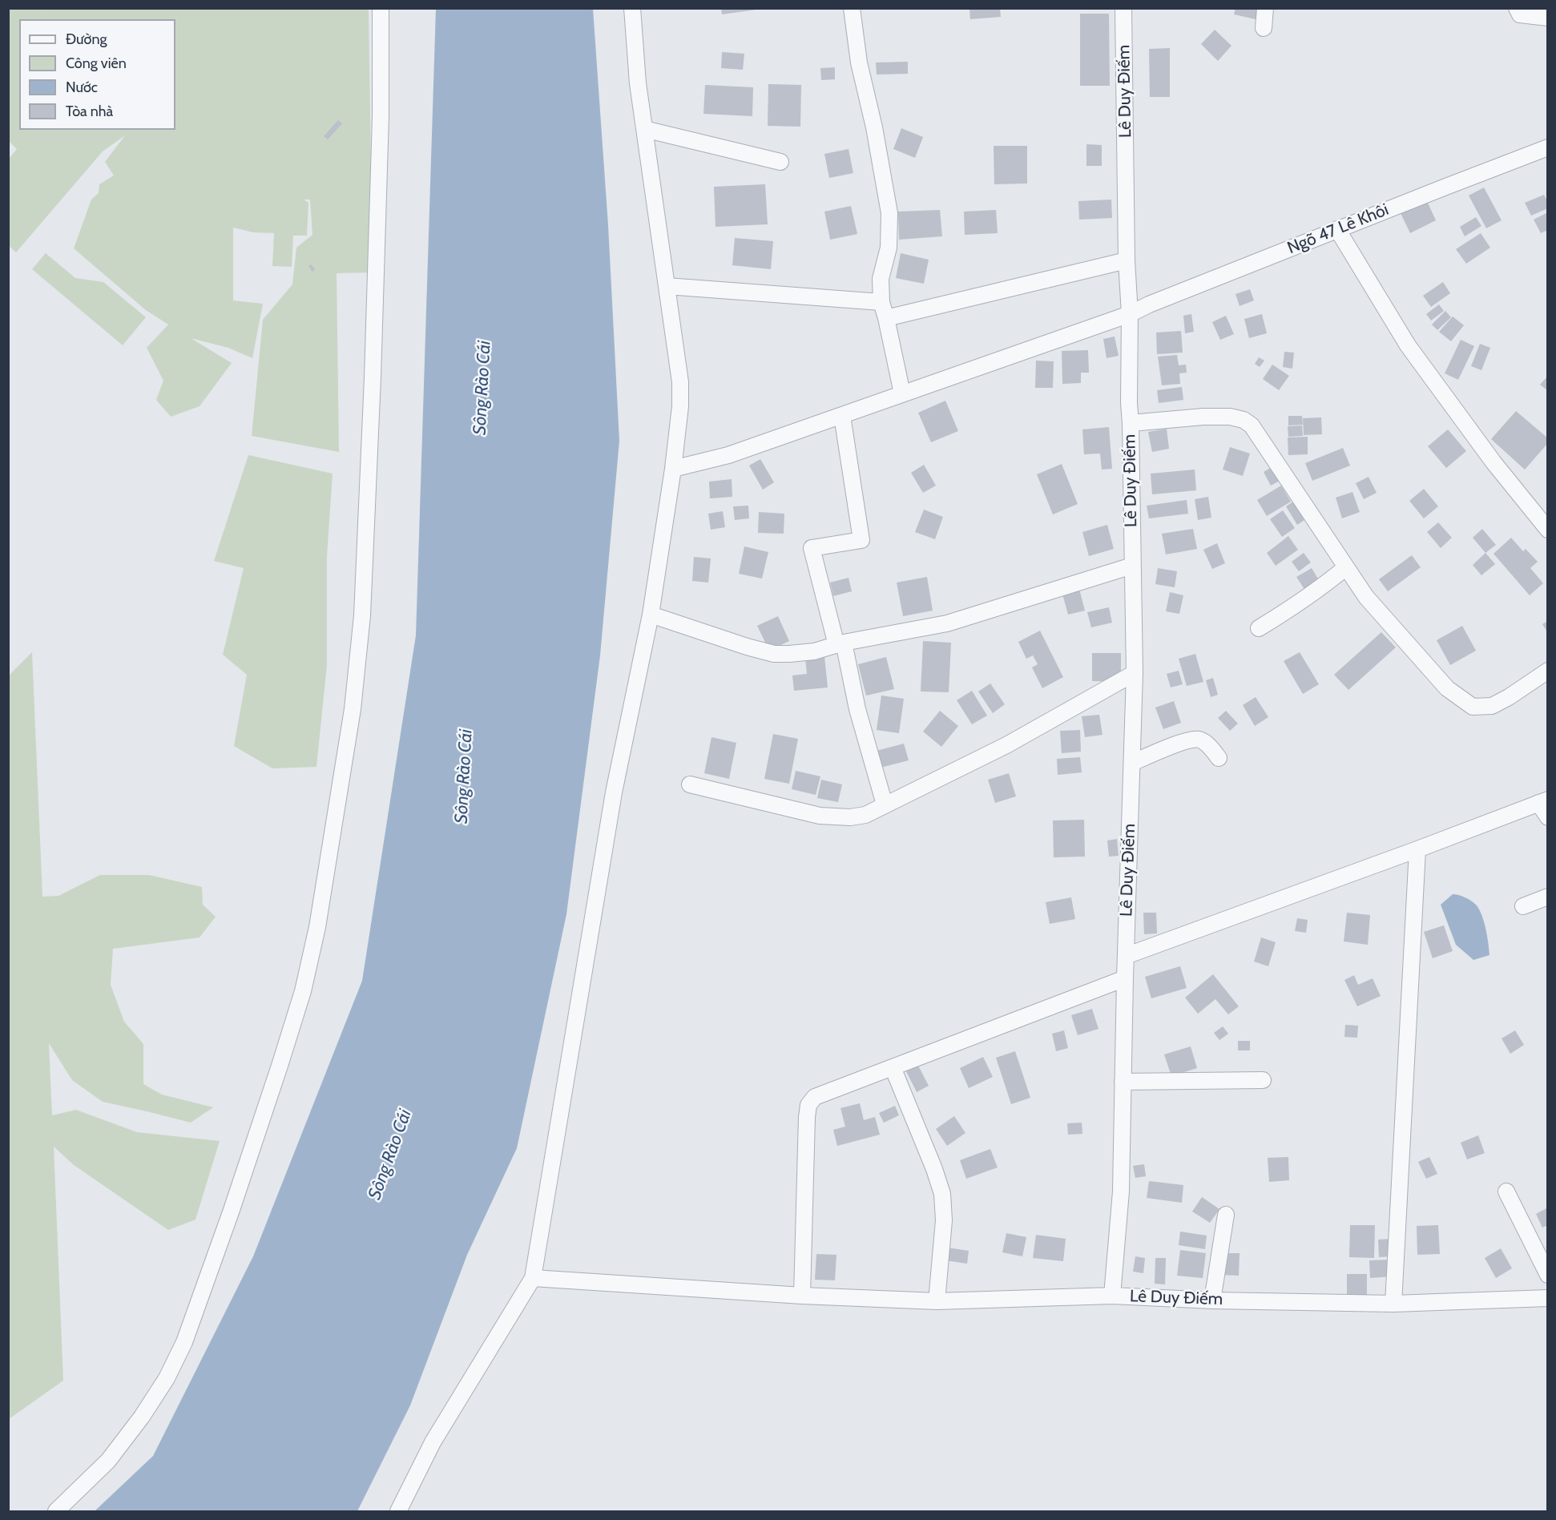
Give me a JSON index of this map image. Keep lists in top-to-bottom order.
{
  "streets": {
    "street": ["Lê Duy Điếm", "Ngõ 47 Lê Khôi"]
  },
  "crossings": [
    ["Lê Duy Điếm", "Ngõ 47 Lê Khôi"]
  ],
  "water": ["Sông Rào Cái"],
  "legend": [
    "Đường",
    "Công viên",
    "Nước",
    "Tòa nhà"
  ]
}
